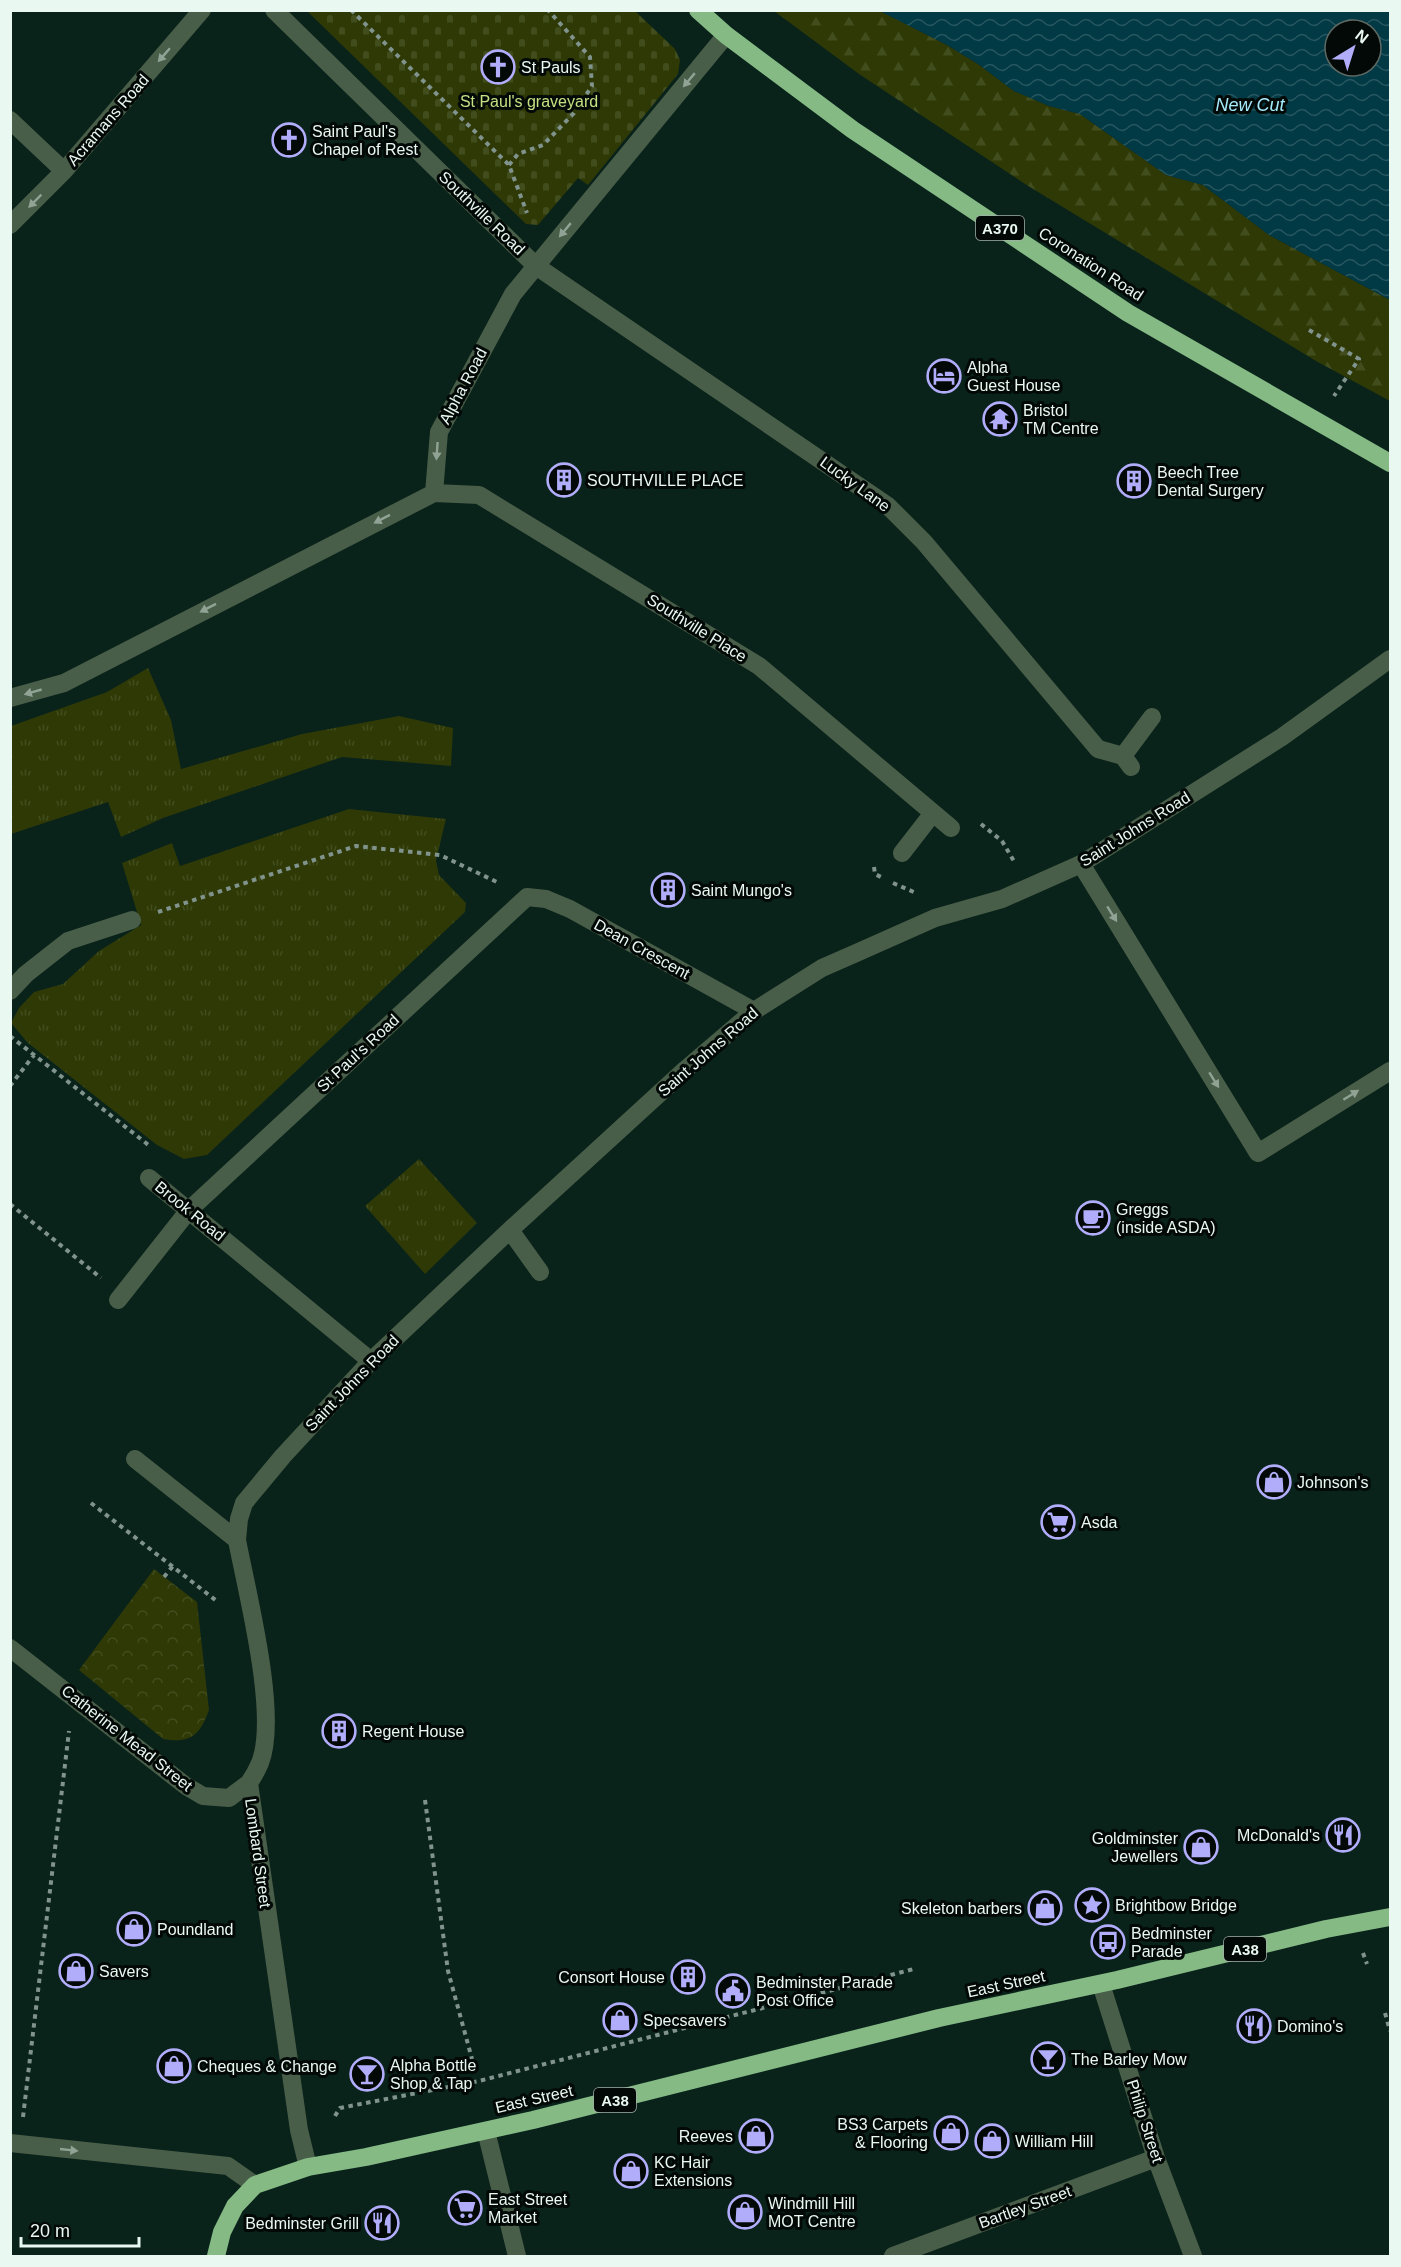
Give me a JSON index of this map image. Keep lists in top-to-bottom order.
{
  "streets": {
    "highway": [
      "A370",
      "Coronation Road",
      "A38",
      "East Street"
    ],
    "street": [
      "Acramans Road",
      "Southville Road",
      "Alpha Road",
      "Lucky Lane",
      "Southville Place",
      "Saint Johns Road",
      "Dean Crescent",
      "St Paul's Road",
      "Brook Road",
      "Catherine Mead Street",
      "Lombard Street",
      "Philip Street",
      "Bartley Street"
    ]
  },
  "crossings": [
    ["Southville Road", "Alpha Road"],
    ["Southville Road", "Lucky Lane"],
    ["Coronation Road", "Alpha Road"],
    ["Alpha Road", "Lucky Lane"],
    ["Alpha Road", "Southville Place"],
    ["Saint Johns Road", "Dean Crescent"],
    ["Saint Johns Road", "Brook Road"],
    ["Saint Johns Road", "Lombard Street"],
    ["Dean Crescent", "St Paul's Road"],
    ["St Paul's Road", "Brook Road"],
    ["Catherine Mead Street", "Lombard Street"],
    ["Lombard Street", "East Street"],
    ["A38", "East Street"],
    ["A38", "Philip Street"],
    ["East Street", "Philip Street"],
    ["Philip Street", "Bartley Street"]
  ],
  "one_way": ["Acramans Road", "Alpha Road"],
  "water": ["New Cut"],
  "parks": ["St Paul's graveyard"],
  "places": {
    "church": ["St Pauls", "Saint Paul's Chapel of Rest"],
    "hotel": ["Alpha Guest House"],
    "temple": ["Bristol TM Centre"],
    "building": [
      "SOUTHVILLE PLACE",
      "Beech Tree Dental Surgery",
      "Saint Mungo's",
      "Regent House",
      "Consort House"
    ],
    "cafe": ["Greggs (inside ASDA)"],
    "shop": [
      "Johnson's",
      "Goldminster Jewellers",
      "Skeleton barbers",
      "Poundland",
      "Savers",
      "Specsavers",
      "Cheques & Change",
      "BS3 Carpets & Flooring",
      "Reeves",
      "William Hill",
      "KC Hair Extensions",
      "Windmill Hill MOT Centre"
    ],
    "supermarket": ["Asda", "East Street Market"],
    "restaurant": ["McDonald's", "Domino's", "Bedminster Grill"],
    "place": ["Brightbow Bridge"],
    "bus stop": ["Bedminster Parade"],
    "public building": ["Bedminster Parade Post Office"],
    "bar": ["The Barley Mow", "Alpha Bottle Shop & Tap"]
  },
  "scale_bar": "20 m",
  "north": "top right"
}
